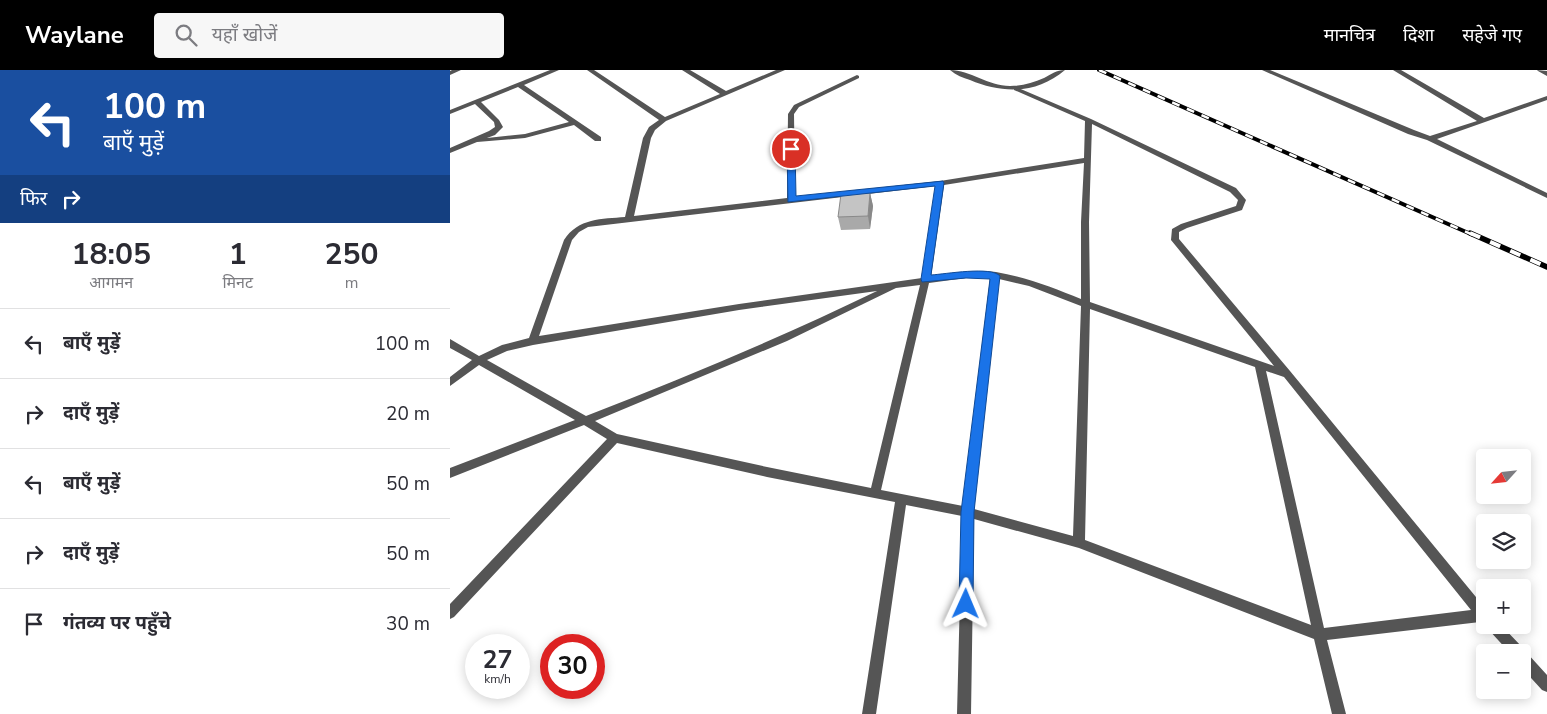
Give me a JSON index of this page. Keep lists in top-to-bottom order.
{
  "north": "bottom left",
  "page": {
    "header": "Waylane",
    "search": "यहाँ खोजें",
    "nav": ["मानचित्र", "दिशा", "सहेजे गए"],
    "turn": ["100 m", "बाएँ मुड़ें"],
    "then": "फिर",
    "eta": [
      "18:05",
      "आगमन",
      "1",
      "मिनट",
      "250",
      "m"
    ],
    "list": [
      {
        "name": "बाएँ मुड़ें",
        "value": "100 m"
      },
      {
        "name": "दाएँ मुड़ें",
        "value": "20 m"
      },
      {
        "name": "बाएँ मुड़ें",
        "value": "50 m"
      },
      {
        "name": "दाएँ मुड़ें",
        "value": "50 m"
      },
      {
        "name": "गंतव्य पर पहुँचे",
        "value": "30 m"
      }
    ],
    "map_buttons": ["+", "−"],
    "speed": "27 km/h",
    "limit": "30"
  }
}
